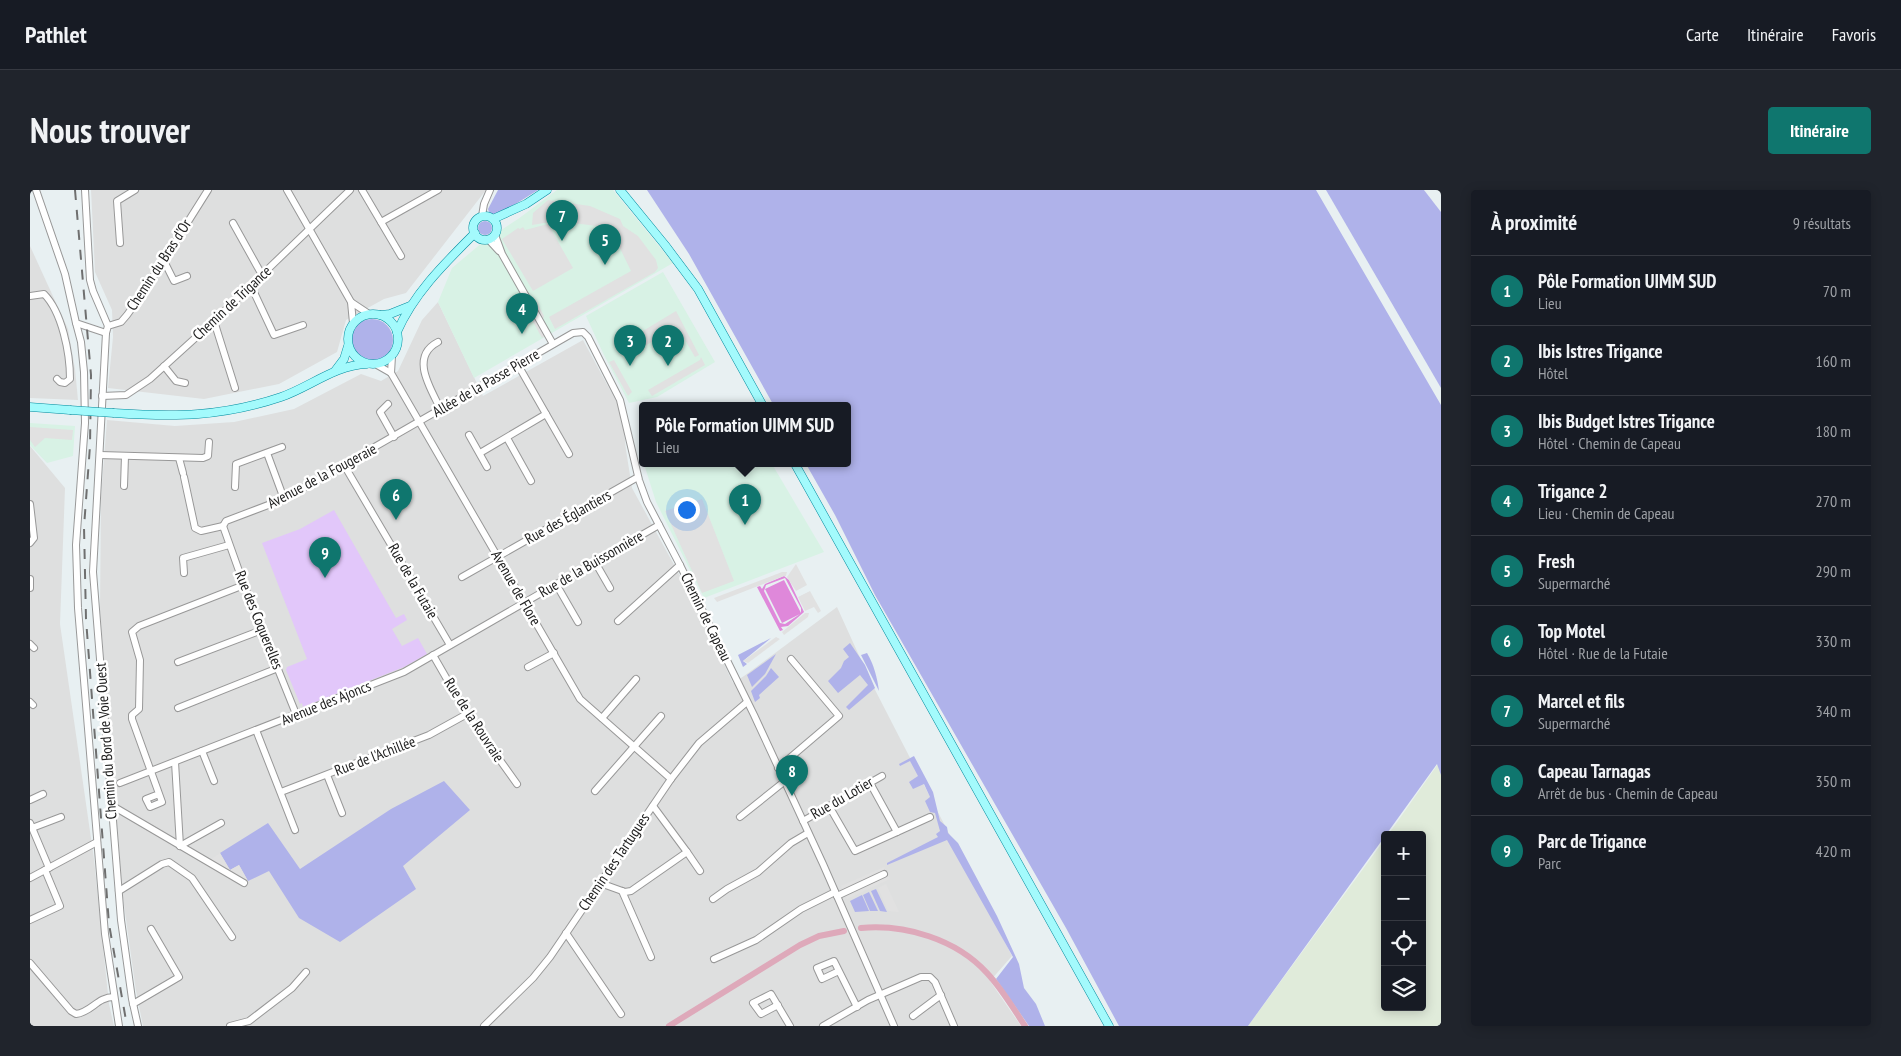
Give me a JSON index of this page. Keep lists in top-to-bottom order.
{
  "streets": {
    "street": [
      "Chemin du Bras d'Or",
      "Chemin de Trigance",
      "Allée de la Passe Pierre",
      "Avenue de la Fougeraie",
      "Rue des Églantiers",
      "Rue de la Buissonnière",
      "Rue de la Futaie",
      "Avenue de Flore",
      "Chemin de Capeau",
      "Rue des Coquerelles",
      "Avenue des Ajoncs",
      "Rue de la Rouvraie",
      "Chemin du Bord de Voie Ouest",
      "Rue de l'Achillée",
      "Rue du Lotier",
      "Chemin des Tartugues"
    ]
  },
  "crossings": [
    ["Chemin du Bras d'Or", "Chemin du Bord de Voie Ouest"],
    ["Chemin de Trigance", "Chemin du Bord de Voie Ouest"],
    ["Allée de la Passe Pierre", "Avenue de la Fougeraie"],
    ["Allée de la Passe Pierre", "Avenue de Flore"],
    ["Allée de la Passe Pierre", "Chemin de Capeau"],
    ["Avenue de la Fougeraie", "Rue de la Futaie"],
    ["Avenue de la Fougeraie", "Avenue de Flore"],
    ["Avenue de la Fougeraie", "Rue des Coquerelles"],
    ["Rue des Églantiers", "Avenue de Flore"],
    ["Rue des Églantiers", "Chemin de Capeau"],
    ["Rue de la Buissonnière", "Avenue de Flore"],
    ["Rue de la Buissonnière", "Chemin de Capeau"],
    ["Rue de la Buissonnière", "Avenue des Ajoncs"],
    ["Rue de la Futaie", "Avenue des Ajoncs"],
    ["Avenue de Flore", "Avenue des Ajoncs"],
    ["Avenue de Flore", "Chemin des Tartugues"],
    ["Chemin de Capeau", "Rue du Lotier"],
    ["Chemin de Capeau", "Chemin des Tartugues"],
    ["Rue des Coquerelles", "Avenue des Ajoncs"],
    ["Avenue des Ajoncs", "Rue de la Rouvraie"],
    ["Rue de la Rouvraie", "Rue de l'Achillée"]
  ],
  "page": {
    "header": "Pathlet",
    "nav": ["Carte", "Itinéraire", "Favoris"],
    "title": "Nous trouver",
    "buttons": "Itinéraire",
    "heading": ["À proximité", "9 résultats"],
    "pins": [
      "7",
      "5",
      "4",
      "2",
      "3",
      "6",
      "1",
      "9",
      "8"
    ],
    "list": [
      {
        "mark": "1",
        "name": "Pôle Formation UIMM SUD",
        "note": "Lieu",
        "value": "70 m"
      },
      {
        "mark": "2",
        "name": "Ibis Istres Trigance",
        "note": "Hôtel",
        "value": "160 m"
      },
      {
        "mark": "3",
        "name": "Ibis Budget Istres Trigance",
        "note": "Hôtel · Chemin de Capeau",
        "value": "180 m"
      },
      {
        "mark": "4",
        "name": "Trigance 2",
        "note": "Lieu · Chemin de Capeau",
        "value": "270 m"
      },
      {
        "mark": "5",
        "name": "Fresh",
        "note": "Supermarché",
        "value": "290 m"
      },
      {
        "mark": "6",
        "name": "Top Motel",
        "note": "Hôtel · Rue de la Futaie",
        "value": "330 m"
      },
      {
        "mark": "7",
        "name": "Marcel et fils",
        "note": "Supermarché",
        "value": "340 m"
      },
      {
        "mark": "8",
        "name": "Capeau Tarnagas",
        "note": "Arrêt de bus · Chemin de Capeau",
        "value": "350 m"
      },
      {
        "mark": "9",
        "name": "Parc de Trigance",
        "note": "Parc",
        "value": "420 m"
      }
    ],
    "popup": ["Pôle Formation UIMM SUD", "Lieu"],
    "map_buttons": ["+", "−"]
  }
}
